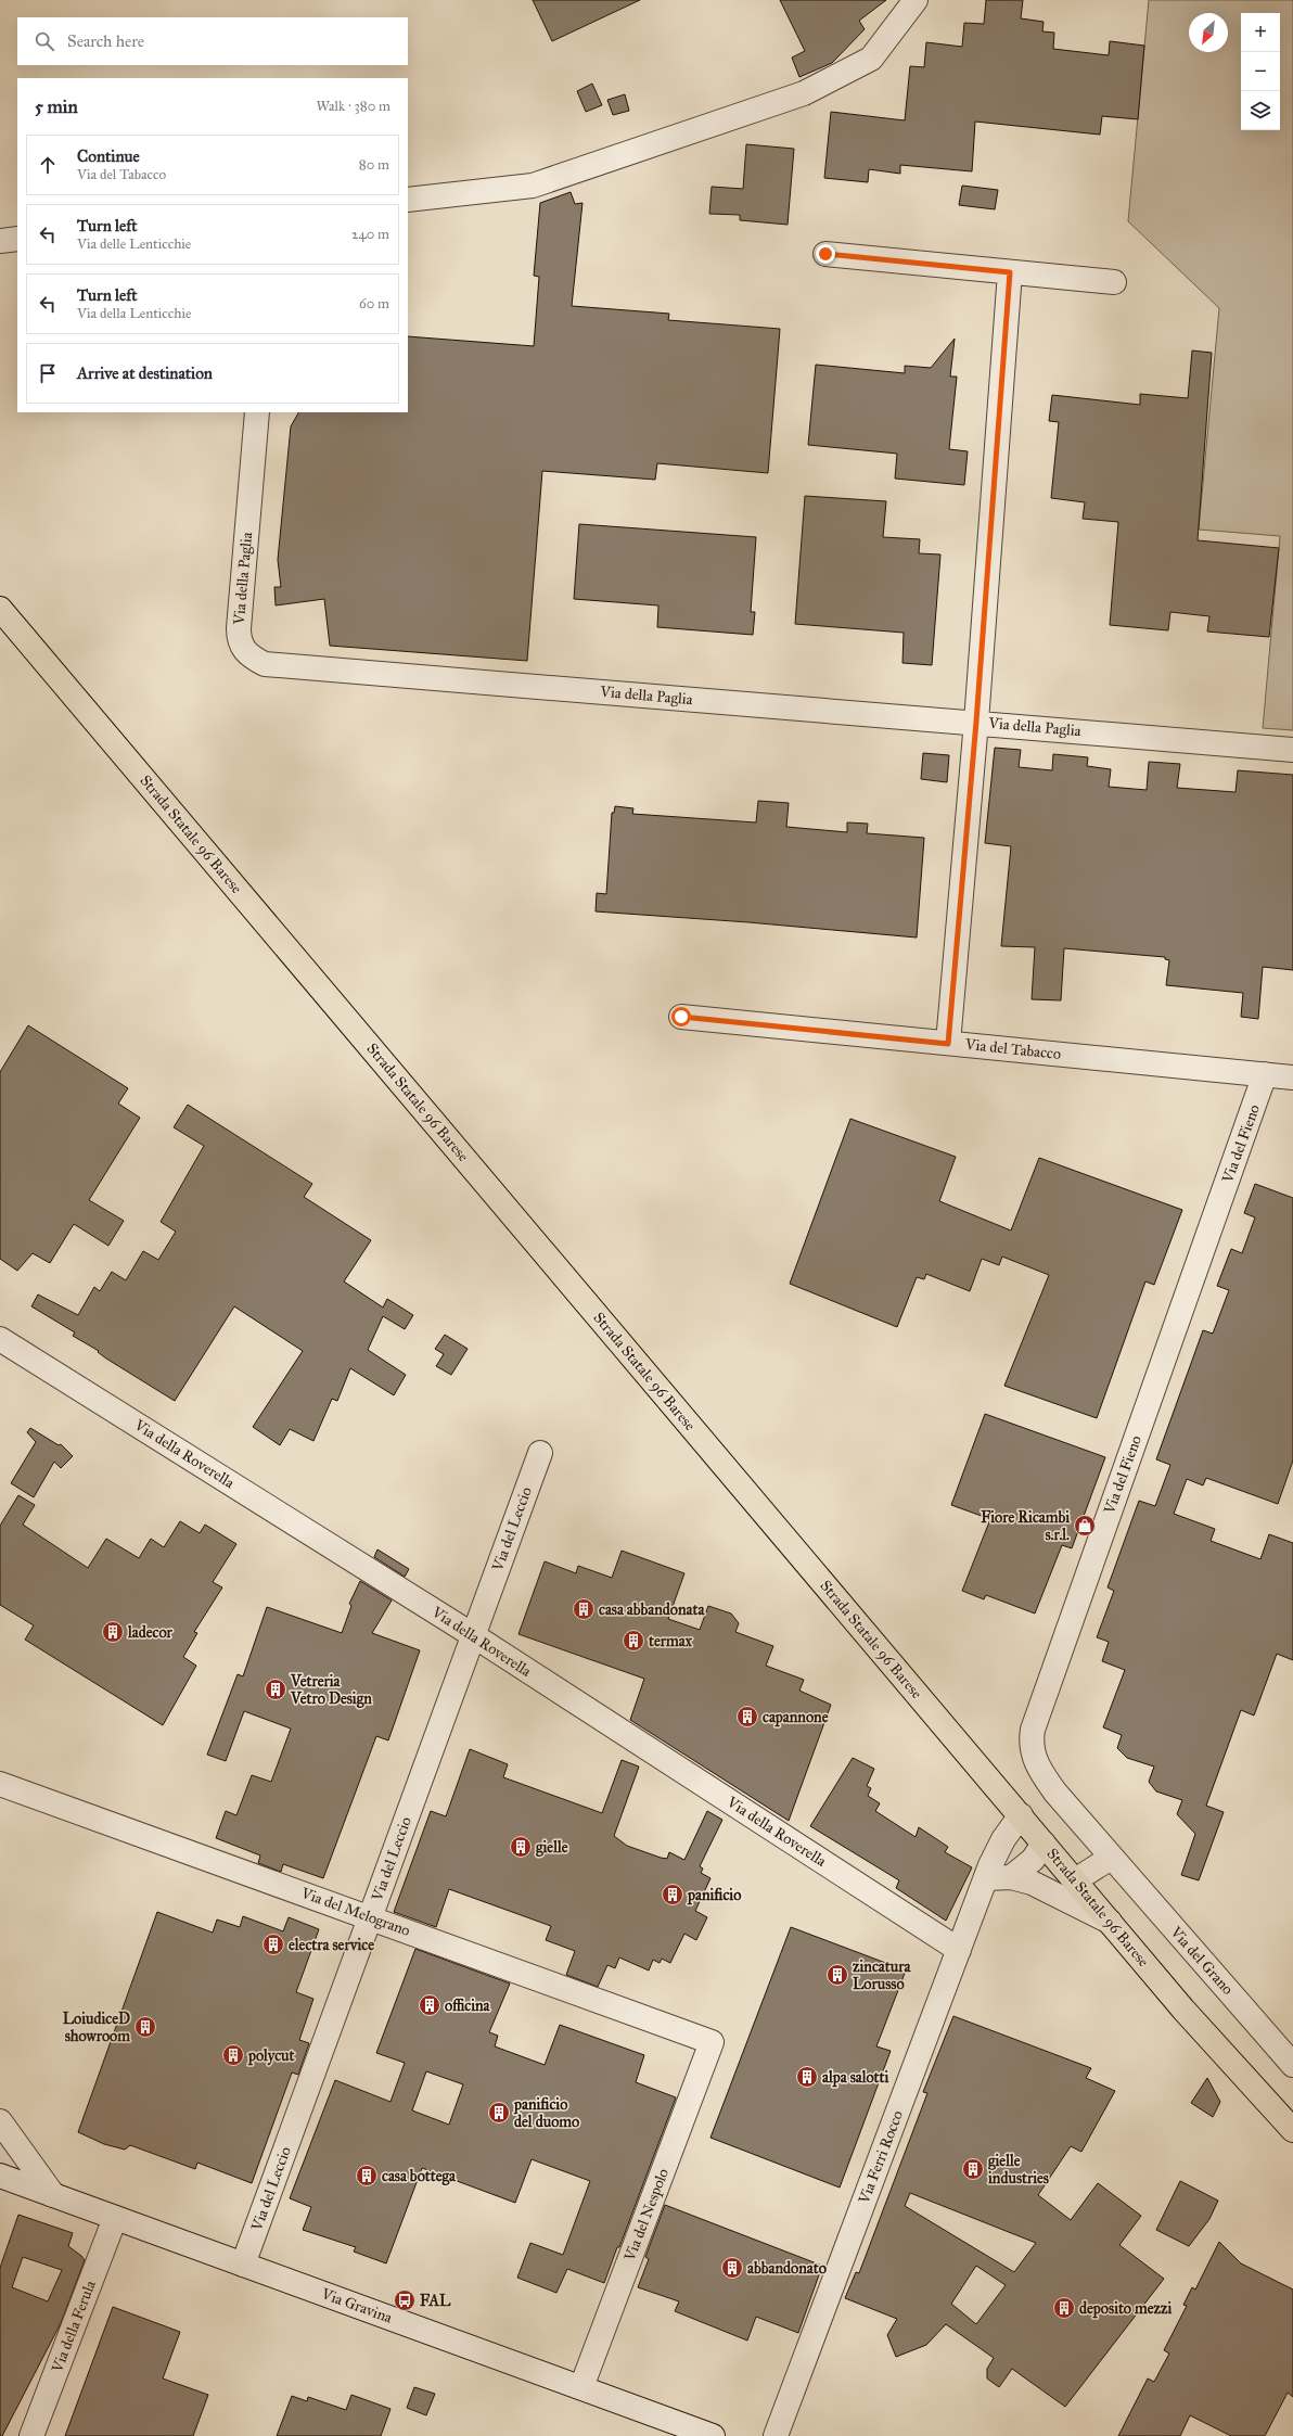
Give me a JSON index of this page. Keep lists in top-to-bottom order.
{
  "streets": {
    "main road": ["Strada Statale 96 Barese"],
    "street": [
      "Via della Paglia",
      "Via del Tabacco",
      "Via del Fieno",
      "Via della Roverella",
      "Via del Leccio",
      "Via del Melograno",
      "Via del Grano",
      "Via Ferri Rocco",
      "Via del Nespolo",
      "Via Gravina",
      "Via della Ferula"
    ]
  },
  "crossings": [
    ["Strada Statale 96 Barese", "Via Ferri Rocco"],
    ["Via del Tabacco", "Via del Fieno"],
    ["Via del Fieno", "Via del Grano"],
    ["Via della Roverella", "Via del Leccio"],
    ["Via della Roverella", "Via Ferri Rocco"],
    ["Via del Leccio", "Via del Melograno"],
    ["Via del Leccio", "Via Gravina"],
    ["Via del Melograno", "Via del Nespolo"],
    ["Via del Nespolo", "Via Gravina"],
    ["Via Gravina", "Via della Ferula"]
  ],
  "places": {
    "shop": ["Fiore Ricambi s.r.l."],
    "building": [
      "casa abbandonata",
      "ladecor",
      "termax",
      "Vetreria Vetro Design",
      "capannone",
      "gielle",
      "panificio",
      "electra service",
      "zincatura Lorusso",
      "officina",
      "LoiudiceD showroom",
      "polycut",
      "alpa salotti",
      "panificio del duomo",
      "gielle industries",
      "casa bottega",
      "abbandonato",
      "deposito mezzi"
    ],
    "bus stop": ["FAL"]
  },
  "north": "bottom left",
  "page": {
    "map_buttons": ["+", "−"],
    "search": "Search here",
    "heading": ["5 min", "Walk · 380 m"],
    "list": [
      ["Continue", "Via del Tabacco", "80 m"],
      ["Turn left", "Via delle Lenticchie", "240 m"],
      ["Turn left", "Via della Lenticchie", "60 m"],
      "Arrive at destination"
    ]
  }
}
